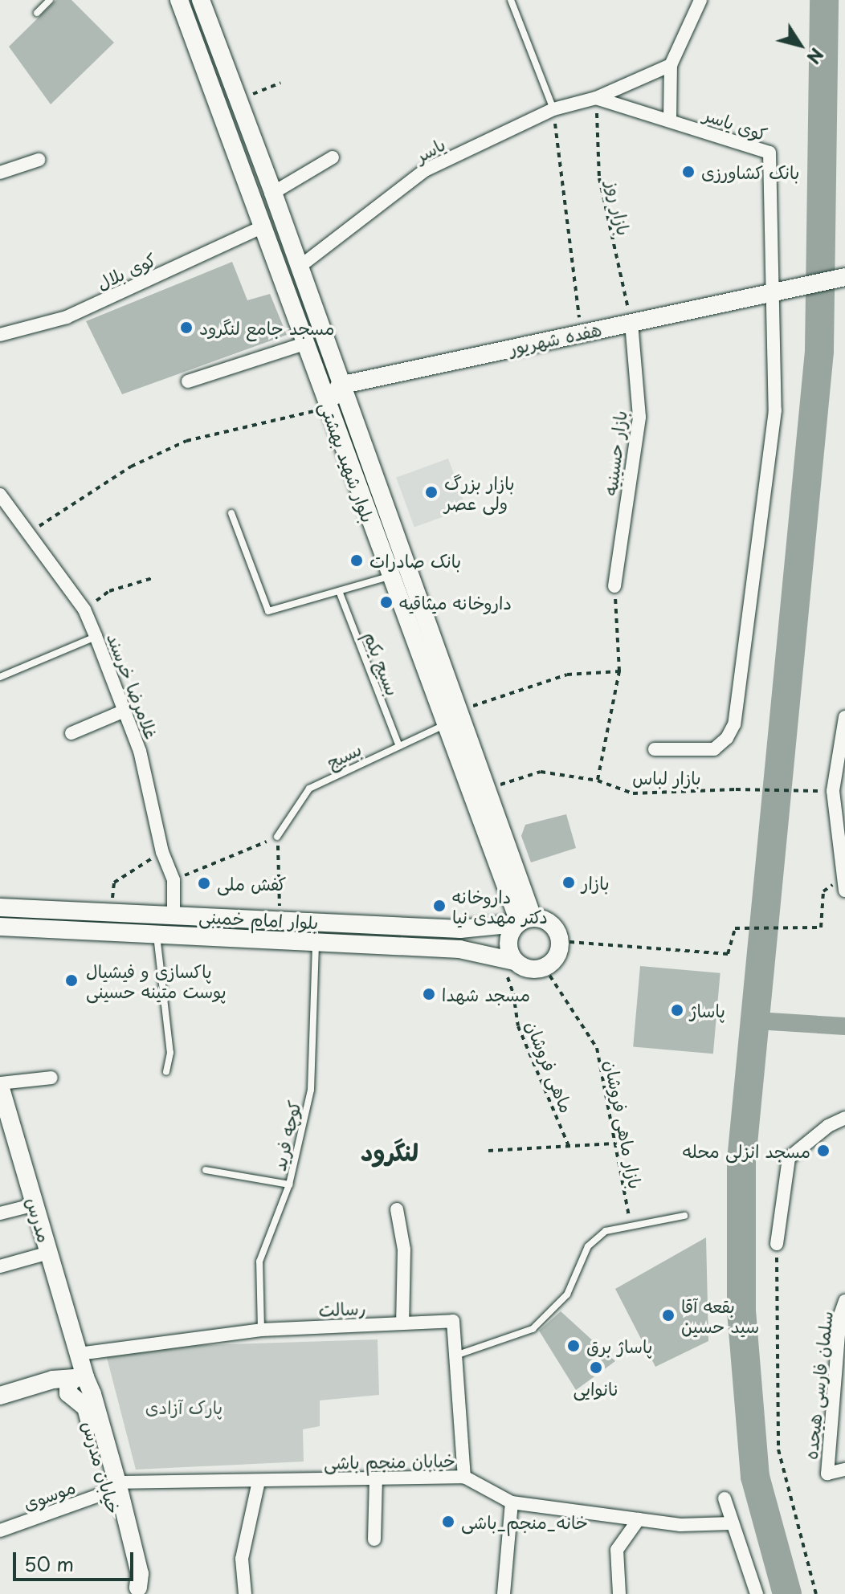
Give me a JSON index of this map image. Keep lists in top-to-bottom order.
{
  "streets": {
    "main road": [
      "هفده شهریور",
      "بلوار شهید بهشتی",
      "بلوار امام خمینی",
      "مدرس",
      "خیابان مدرس"
    ],
    "street": [
      "کوی یاسر",
      "یاسر",
      "کوی بلال",
      "بازار حسینیه",
      "غلامرضا خرسند",
      "رسالت",
      "سلمان فارسی هیحده",
      "خیابان منجم باشی",
      "موسوی"
    ],
    "lane": ["بسیج یکم", "بسیج", "کوچه فرید"],
    "path": [
      "بازار روز",
      "بازار لباس",
      "ماهی فروشان",
      "بازار ماهی فروشان"
    ]
  },
  "crossings": [
    ["کوی یاسر", "یاسر"],
    ["کوی یاسر", "بازار روز"],
    ["کوی یاسر", "هفده شهریور"],
    ["یاسر", "بازار روز"],
    ["یاسر", "بلوار شهید بهشتی"],
    ["بازار روز", "هفده شهریور"],
    ["بازار روز", "بازار حسینیه"],
    ["کوی بلال", "بلوار شهید بهشتی"],
    ["هفده شهریور", "بازار حسینیه"],
    ["هفده شهریور", "بلوار شهید بهشتی"],
    ["بلوار شهید بهشتی", "بسیج"],
    ["بلوار شهید بهشتی", "بازار لباس"],
    ["بلوار شهید بهشتی", "بلوار امام خمینی"],
    ["بلوار شهید بهشتی", "ماهی فروشان"],
    ["بلوار شهید بهشتی", "بازار ماهی فروشان"],
    ["بسیج یکم", "بسیج"],
    ["غلامرضا خرسند", "بلوار امام خمینی"],
    ["بلوار امام خمینی", "ماهی فروشان"],
    ["بلوار امام خمینی", "بازار ماهی فروشان"],
    ["بلوار امام خمینی", "کوچه فرید"],
    ["ماهی فروشان", "بازار ماهی فروشان"],
    ["کوچه فرید", "رسالت"],
    ["مدرس", "رسالت"],
    ["مدرس", "خیابان مدرس"],
    ["رسالت", "خیابان منجم باشی"],
    ["رسالت", "خیابان مدرس"],
    ["خیابان منجم باشی", "خیابان مدرس"],
    ["خیابان منجم باشی", "موسوی"],
    ["خیابان مدرس", "موسوی"]
  ],
  "districts": ["لنگرود"],
  "parks": ["پارک آزادی"],
  "places": [
    "بانک کشاورزی",
    "مسجد جامع لنگرود",
    "بازار بزرگ ولی عصر",
    "بانک صادرات",
    "داروخانه میثاقیه",
    "بازار",
    "کفش ملی",
    "داروخانه دکتر مهدی نیا",
    "پاکسازی و فیشیال پوست متینه حسینی",
    "مسجد شهدا",
    "پاساژ",
    "مسجد انزلی محله",
    "بقعه آقا سید حسین",
    "پاساژ برق",
    "نانوایی",
    "خانه_منجم_باشی"
  ],
  "scale_bar": "50 m",
  "north": "bottom right"
}
